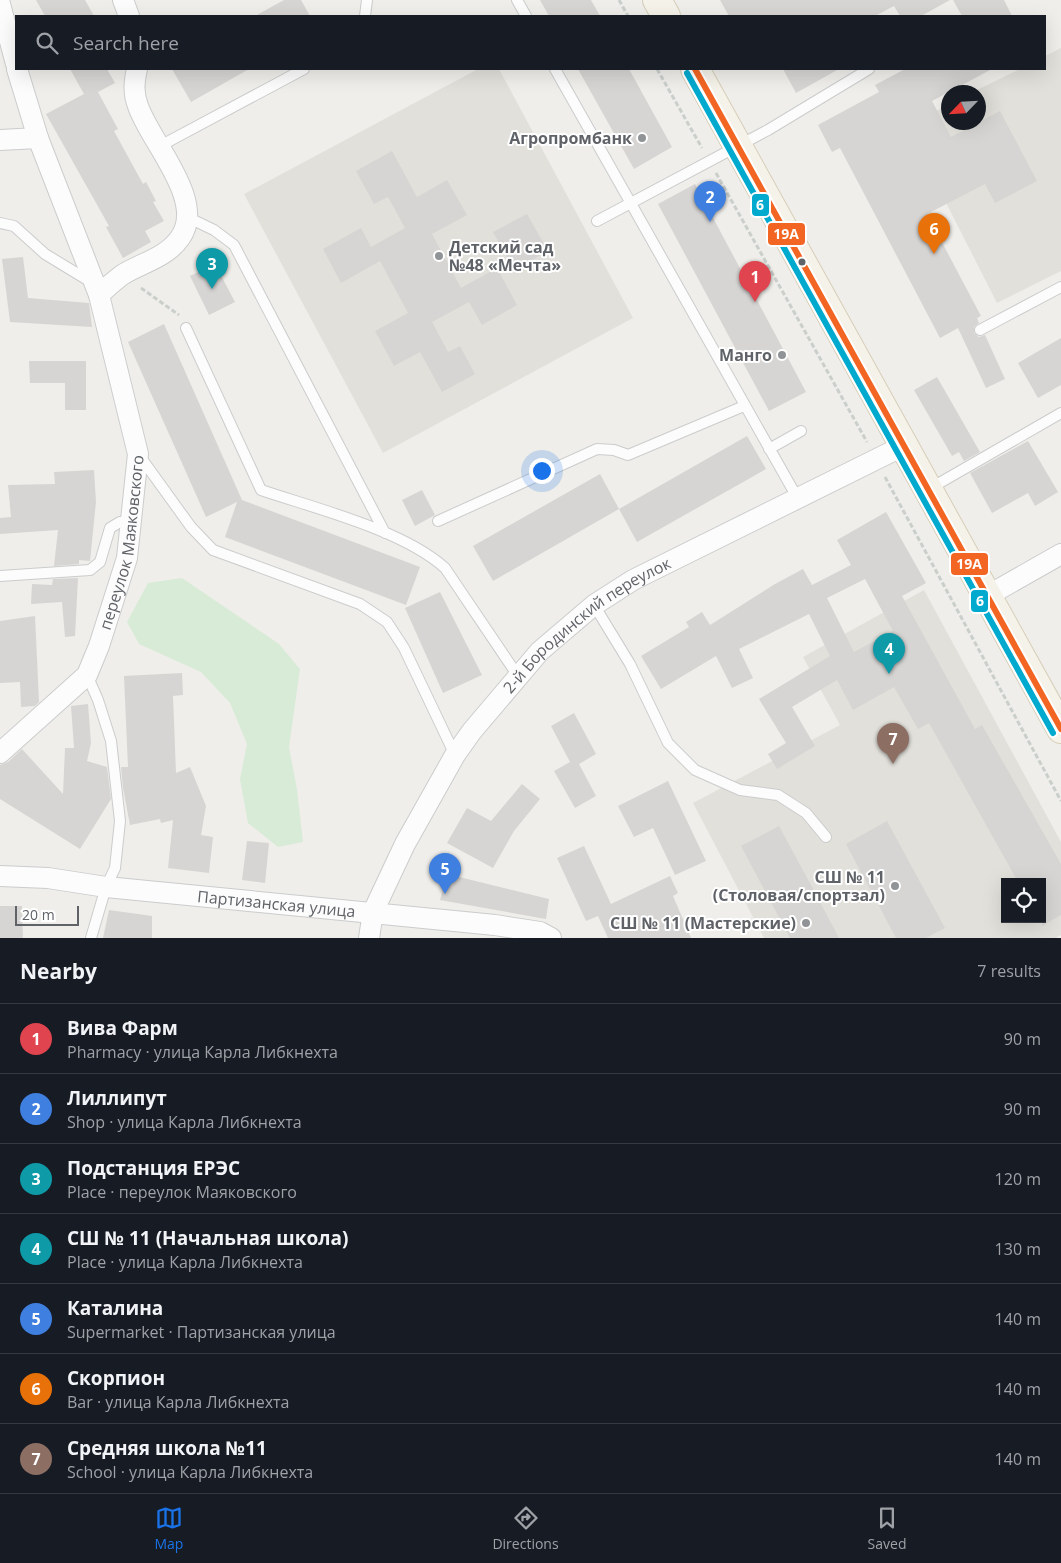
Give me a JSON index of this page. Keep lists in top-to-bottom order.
{
  "streets": {
    "street": ["переулок Маяковского", "2-й Бородинский переулок", "Партизанская улица"]
  },
  "crossings": [
    ["2-й Бородинский переулок", "Партизанская улица"]
  ],
  "places": [
    "Агропромбанк",
    "Детский сад №48 «Мечта»",
    "Манго",
    "СШ № 11 (Столовая/спортзал)",
    "СШ № 11 (Мастерские)"
  ],
  "lines": ["transit line 19А", "transit line 6"],
  "scale_bar": "20 m",
  "north": "bottom left",
  "page": {
    "search": "Search here",
    "pins": [
      "2",
      "6",
      "3",
      "1",
      "4",
      "7",
      "5"
    ],
    "scale": "20 m",
    "heading": ["Nearby", "7 results"],
    "list": [
      {
        "mark": "1",
        "name": "Вива Фарм",
        "note": "Pharmacy · улица Карла Либкнехта",
        "value": "90 m"
      },
      {
        "mark": "2",
        "name": "Лиллипут",
        "note": "Shop · улица Карла Либкнехта",
        "value": "90 m"
      },
      {
        "mark": "3",
        "name": "Подстанция ЕРЭС",
        "note": "Place · переулок Маяковского",
        "value": "120 m"
      },
      {
        "mark": "4",
        "name": "СШ № 11 (Начальная школа)",
        "note": "Place · улица Карла Либкнехта",
        "value": "130 m"
      },
      {
        "mark": "5",
        "name": "Каталина",
        "note": "Supermarket · Партизанская улица",
        "value": "140 m"
      },
      {
        "mark": "6",
        "name": "Скорпион",
        "note": "Bar · улица Карла Либкнехта",
        "value": "140 m"
      },
      {
        "mark": "7",
        "name": "Средняя школа №11",
        "note": "School · улица Карла Либкнехта",
        "value": "140 m"
      }
    ],
    "nav": ["Map", "Directions", "Saved"]
  }
}
